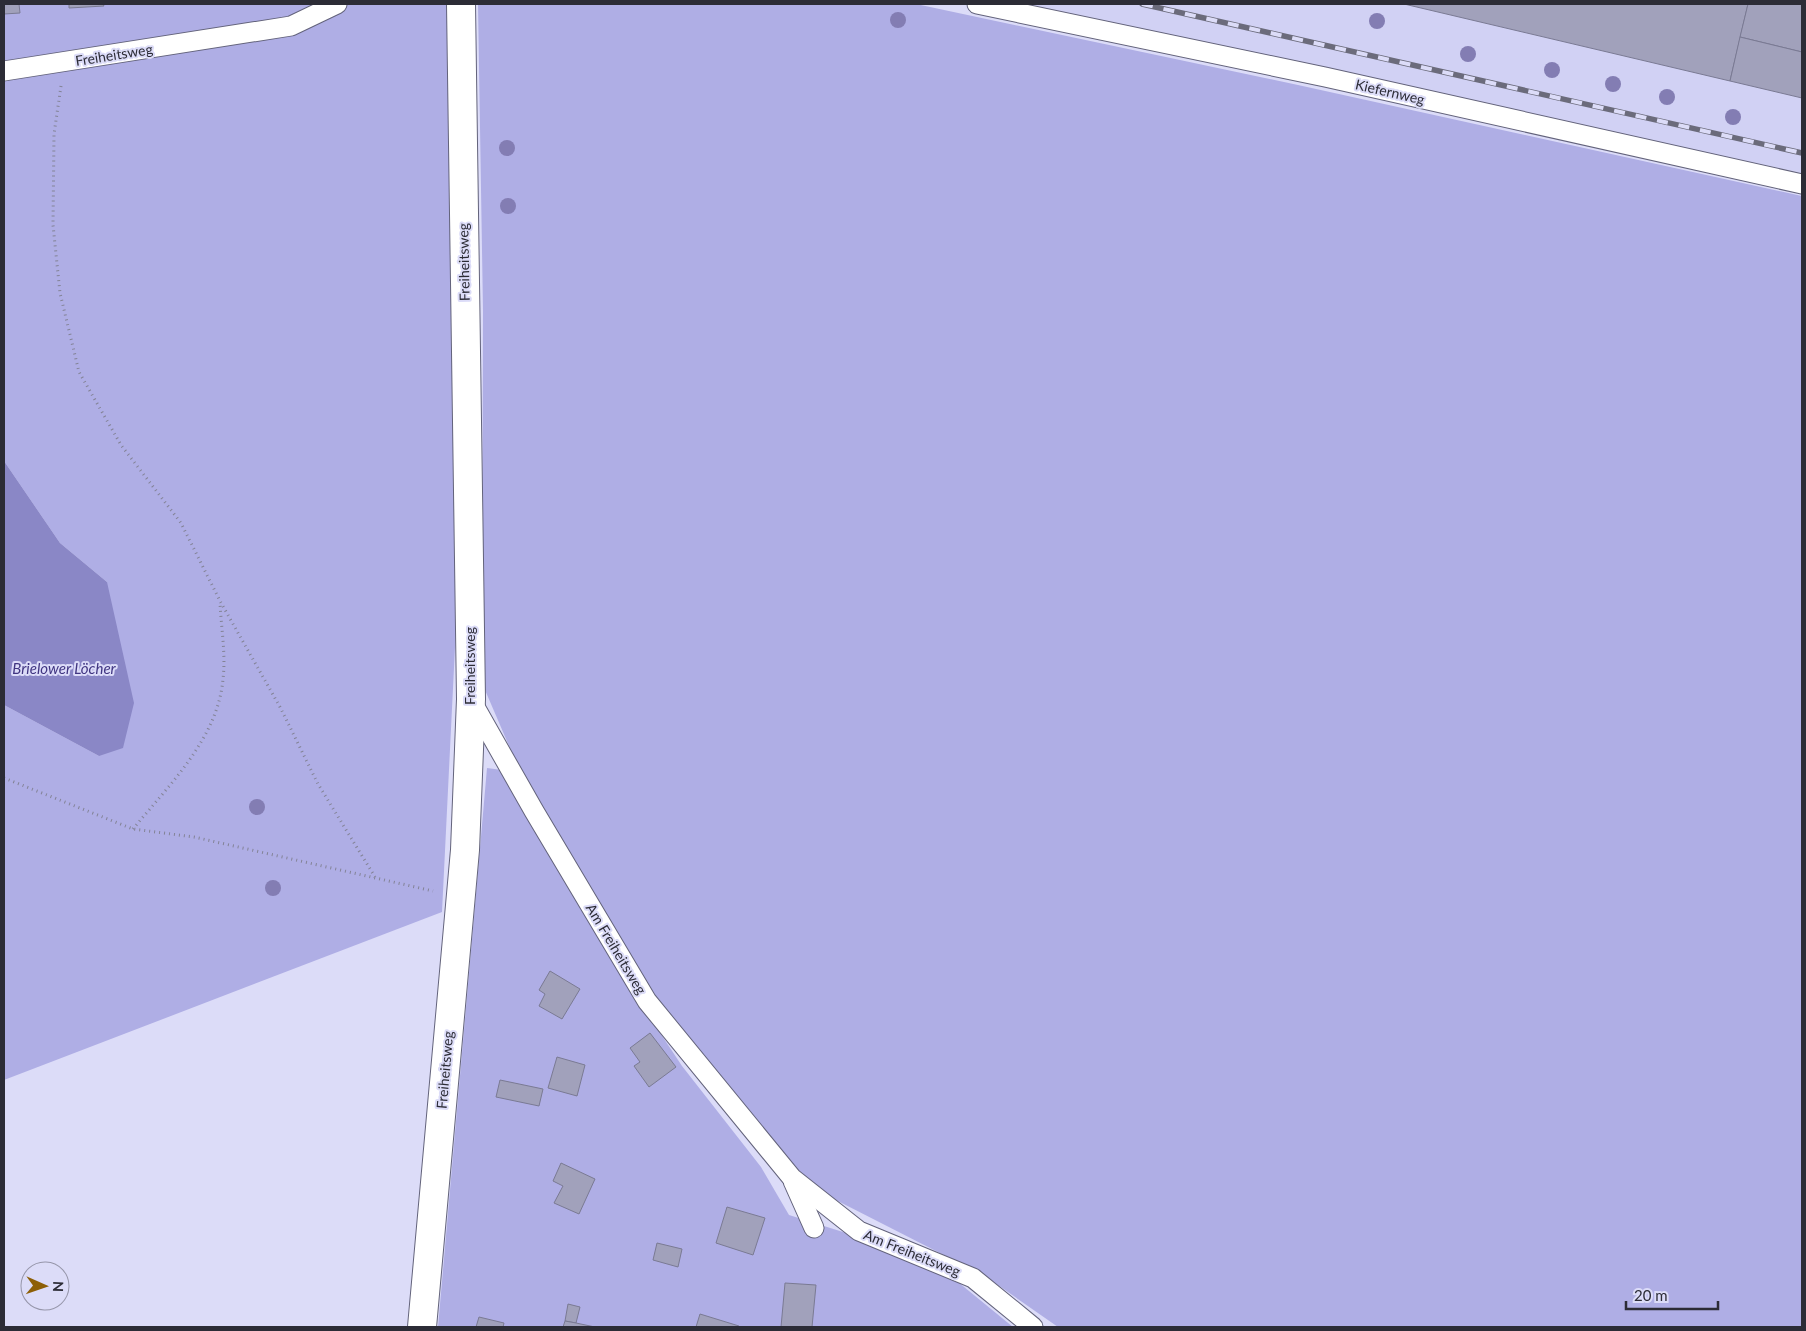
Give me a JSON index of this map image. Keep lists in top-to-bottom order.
{
  "streets": {
    "street": ["Freiheitsweg"],
    "lane": ["Kiefernweg", "Am Freiheitsweg"]
  },
  "crossings": [
    ["Freiheitsweg", "Am Freiheitsweg"]
  ],
  "water": ["Brielower Löcher"],
  "scale_bar": "20 m",
  "north": "right"
}
